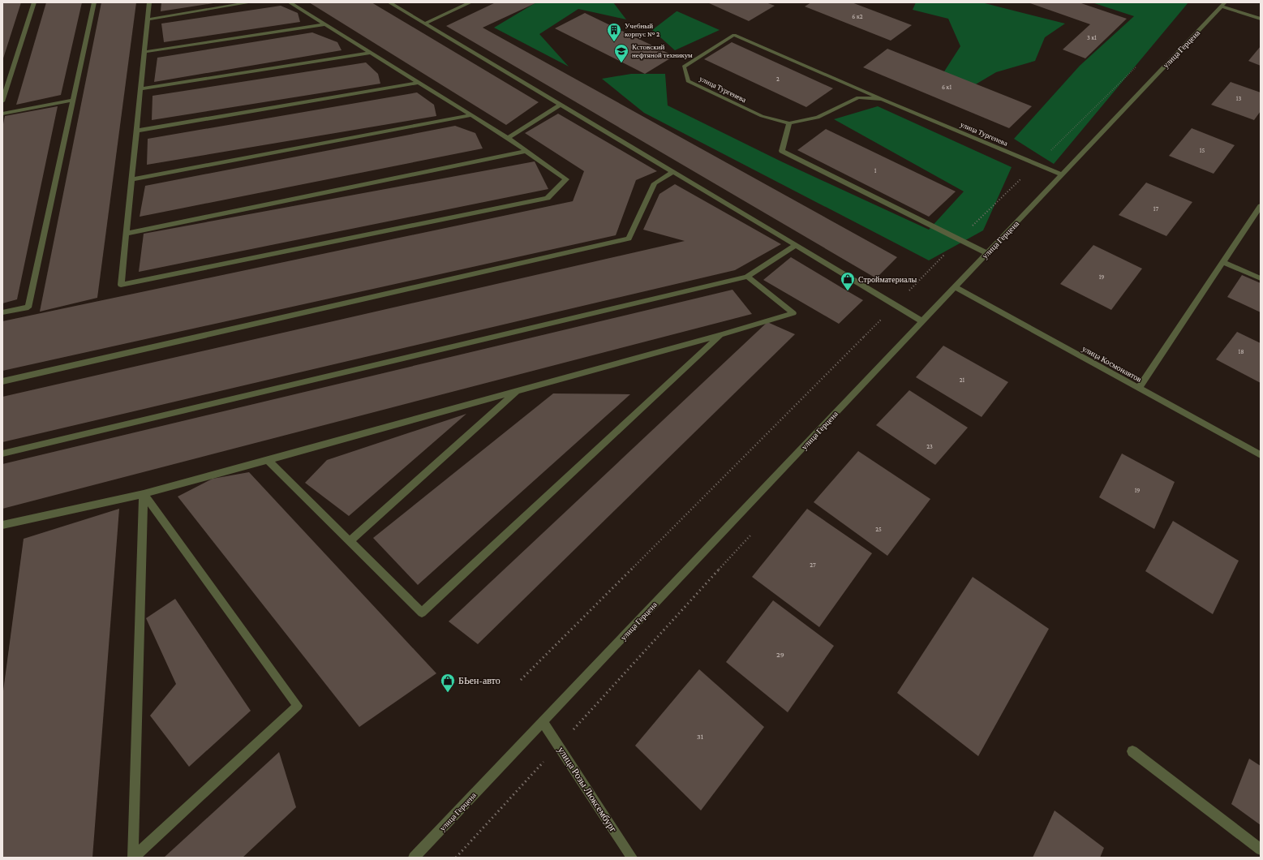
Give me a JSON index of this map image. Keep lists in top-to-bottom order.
{
  "streets": {
    "street": [
      "улица Герцена",
      "улица Тургенева",
      "улица Космонавтов",
      "улица Розы Люксембург"
    ]
  },
  "crossings": [
    ["улица Герцена", "улица Тургенева"],
    ["улица Герцена", "улица Космонавтов"],
    ["улица Герцена", "улица Розы Люксембург"]
  ],
  "places": {
    "building": ["Учебный корпус № 2"],
    "school or university": ["Кстовский нефтяной техникум"],
    "shop": ["Стройматериалы", "БЬен-авто"]
  },
  "house_numbers": [
    "6 к2",
    "3 к1",
    "2",
    "6 к1",
    "13",
    "15",
    "1",
    "17",
    "19",
    "18",
    "21",
    "23",
    "19",
    "25",
    "27",
    "29",
    "31"
  ]
}
